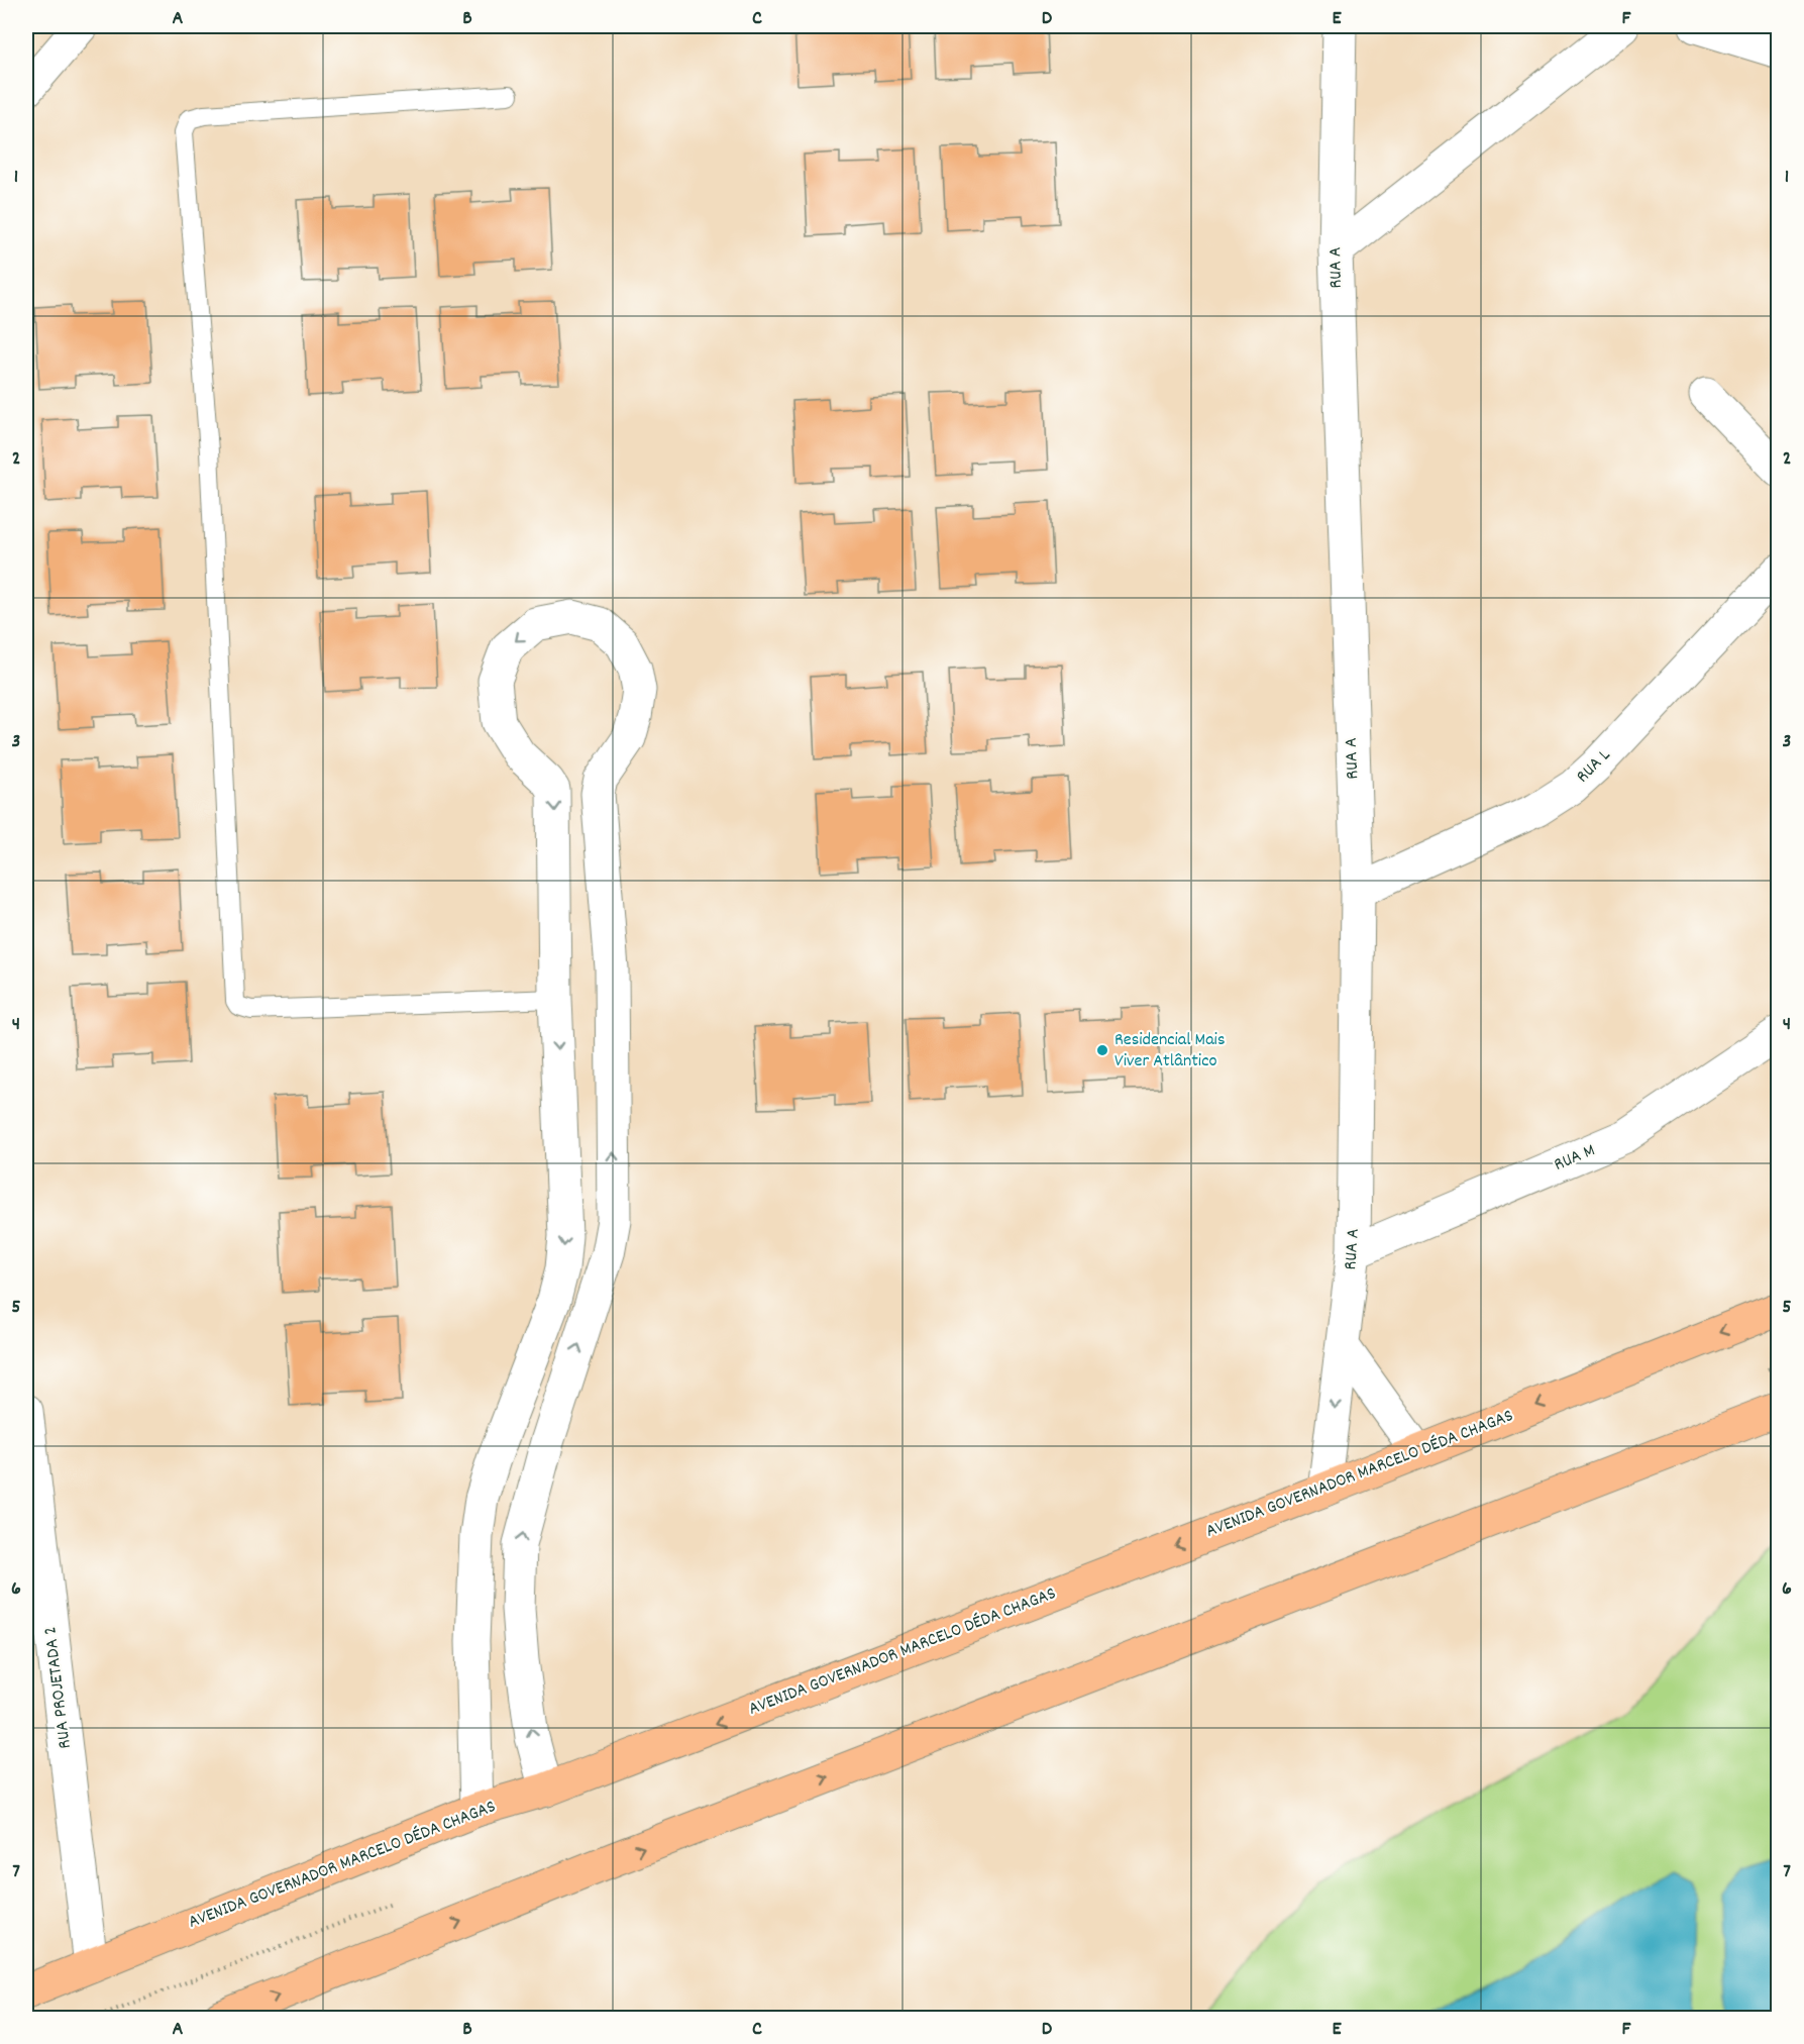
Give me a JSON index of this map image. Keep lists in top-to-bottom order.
{
  "streets": {
    "main road": ["AVENIDA GOVERNADOR MARCELO DÉDA CHAGAS"],
    "street": [
      "RUA A",
      "RUA L",
      "RUA M",
      "RUA PROJETADA 2"
    ]
  },
  "crossings": [
    ["RUA A", "RUA L"],
    ["RUA A", "RUA M"],
    ["RUA A", "AVENIDA GOVERNADOR MARCELO DÉDA CHAGAS"],
    ["AVENIDA GOVERNADOR MARCELO DÉDA CHAGAS", "RUA PROJETADA 2"]
  ],
  "places": ["Residencial Mais Viver Atlântico"],
  "grid": {
    "columns": [
      "A",
      "B",
      "C",
      "D",
      "E",
      "F"
    ],
    "rows": [
      "1",
      "2",
      "3",
      "4",
      "5",
      "6",
      "7"
    ]
  }
}
